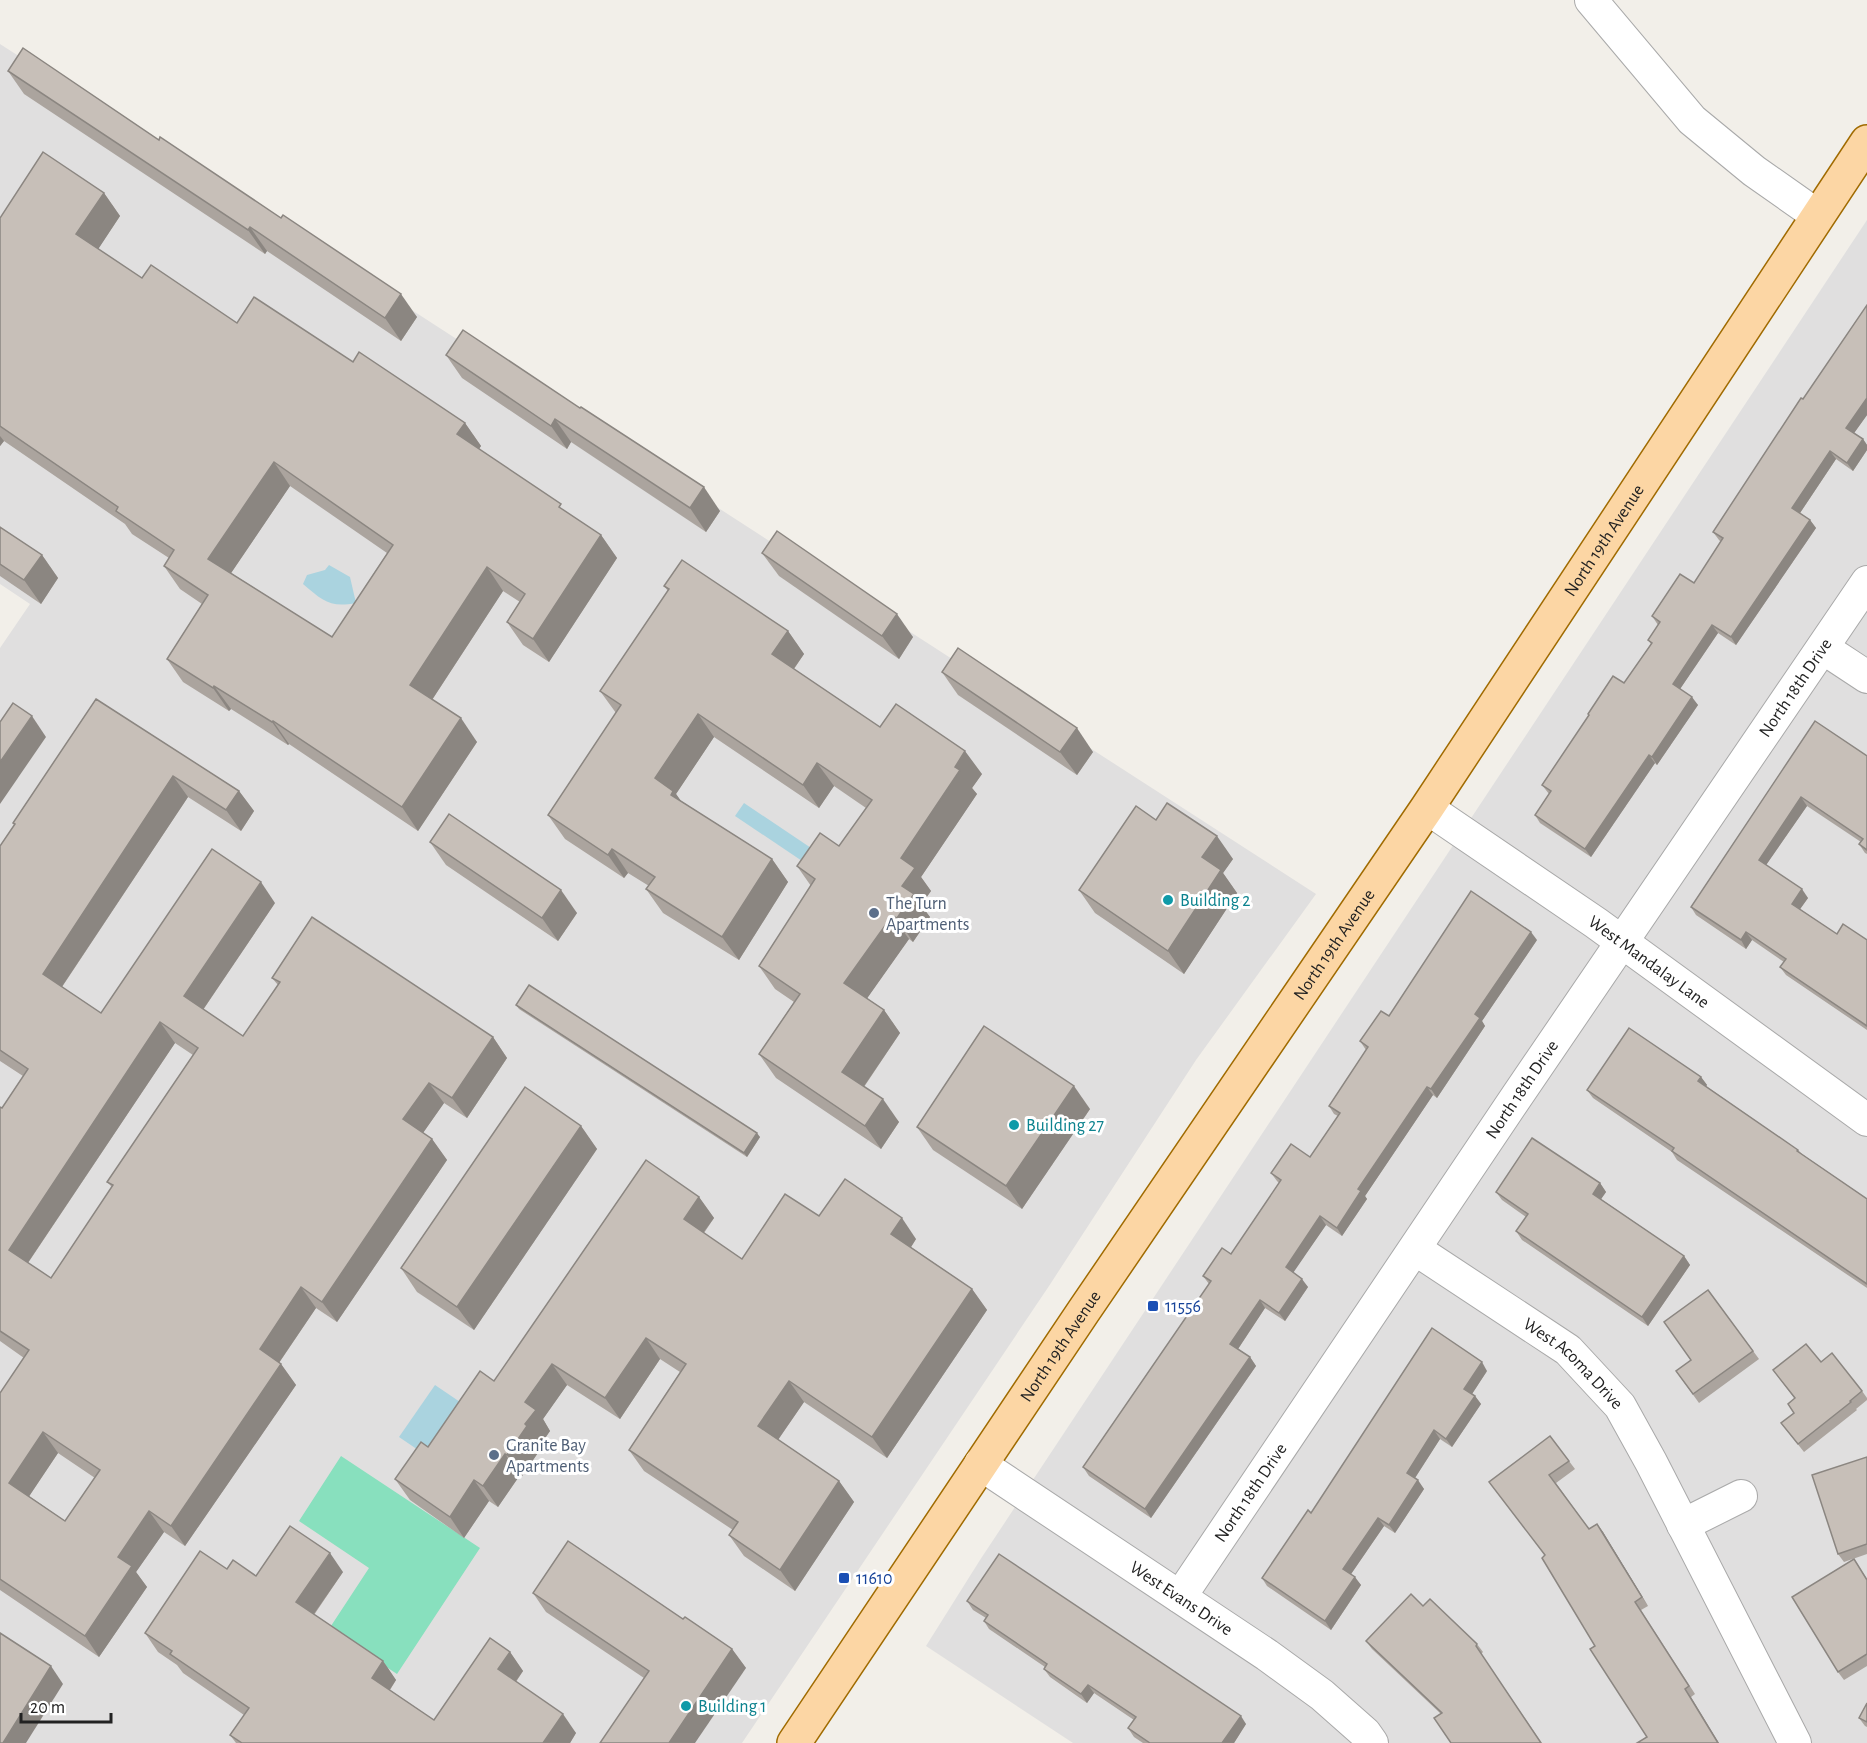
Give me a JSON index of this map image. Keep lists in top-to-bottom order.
{
  "streets": {
    "main road": ["North 19th Avenue"],
    "street": [
      "North 18th Drive",
      "West Mandalay Lane",
      "West Acoma Drive",
      "West Evans Drive"
    ]
  },
  "crossings": [
    ["North 19th Avenue", "West Mandalay Lane"],
    ["North 19th Avenue", "West Evans Drive"],
    ["North 18th Drive", "West Mandalay Lane"],
    ["North 18th Drive", "West Acoma Drive"],
    ["North 18th Drive", "West Evans Drive"]
  ],
  "places": {
    "other": [
      "Building 2",
      "The Turn Apartments",
      "Building 27",
      "Granite Bay Apartments",
      "Building 1"
    ],
    "transit": ["11556", "11610"]
  },
  "scale_bar": "20 m"
}
